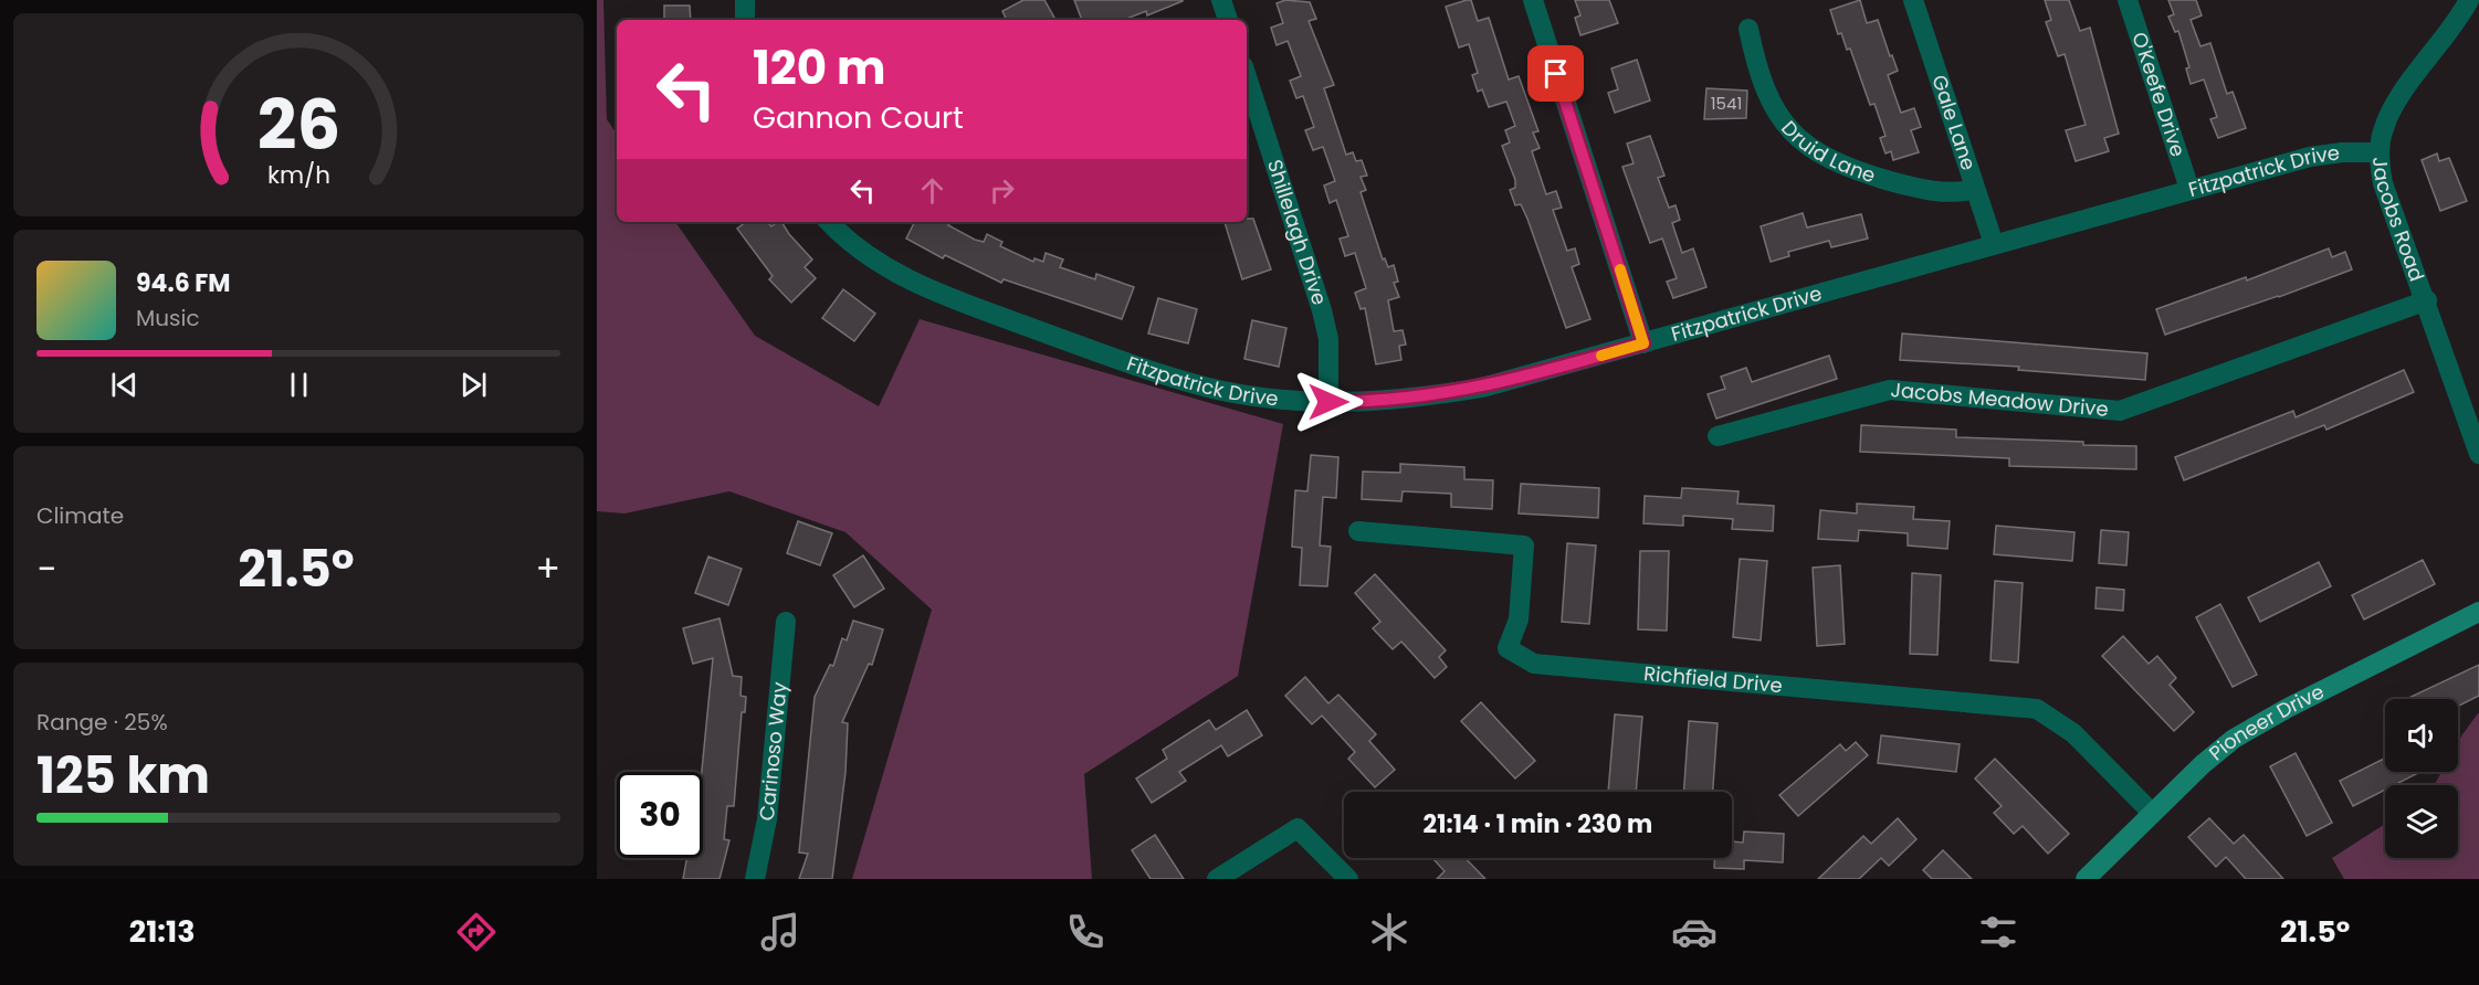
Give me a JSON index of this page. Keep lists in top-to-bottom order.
{
  "streets": {
    "street": [
      "O'Keefe Drive",
      "Gale Lane",
      "Druid Lane",
      "Fitzpatrick Drive",
      "Jacobs Road",
      "Shillelagh Drive",
      "Jacobs Meadow Drive",
      "Richfield Drive",
      "Pioneer Drive",
      "Carinoso Way"
    ]
  },
  "crossings": [
    ["O'Keefe Drive", "Fitzpatrick Drive"],
    ["Gale Lane", "Druid Lane"],
    ["Gale Lane", "Fitzpatrick Drive"],
    ["Fitzpatrick Drive", "Jacobs Road"],
    ["Fitzpatrick Drive", "Shillelagh Drive"],
    ["Jacobs Road", "Jacobs Meadow Drive"],
    ["Richfield Drive", "Pioneer Drive"]
  ],
  "house_numbers": ["1541"],
  "page": {
    "turn": ["120 m", "Gannon Court"],
    "song": ["94.6 FM", "Music"],
    "tile": [
      "Climate",
      ["Range · 25%", "125 km"]
    ],
    "heat": ["−", "21.5°", "+"],
    "limit": "30",
    "trip": "21:14 · 1 min · 230 m",
    "tabs": ["21:13", "21.5°"],
    "gauge": ["26", "km/h"]
  }
}
